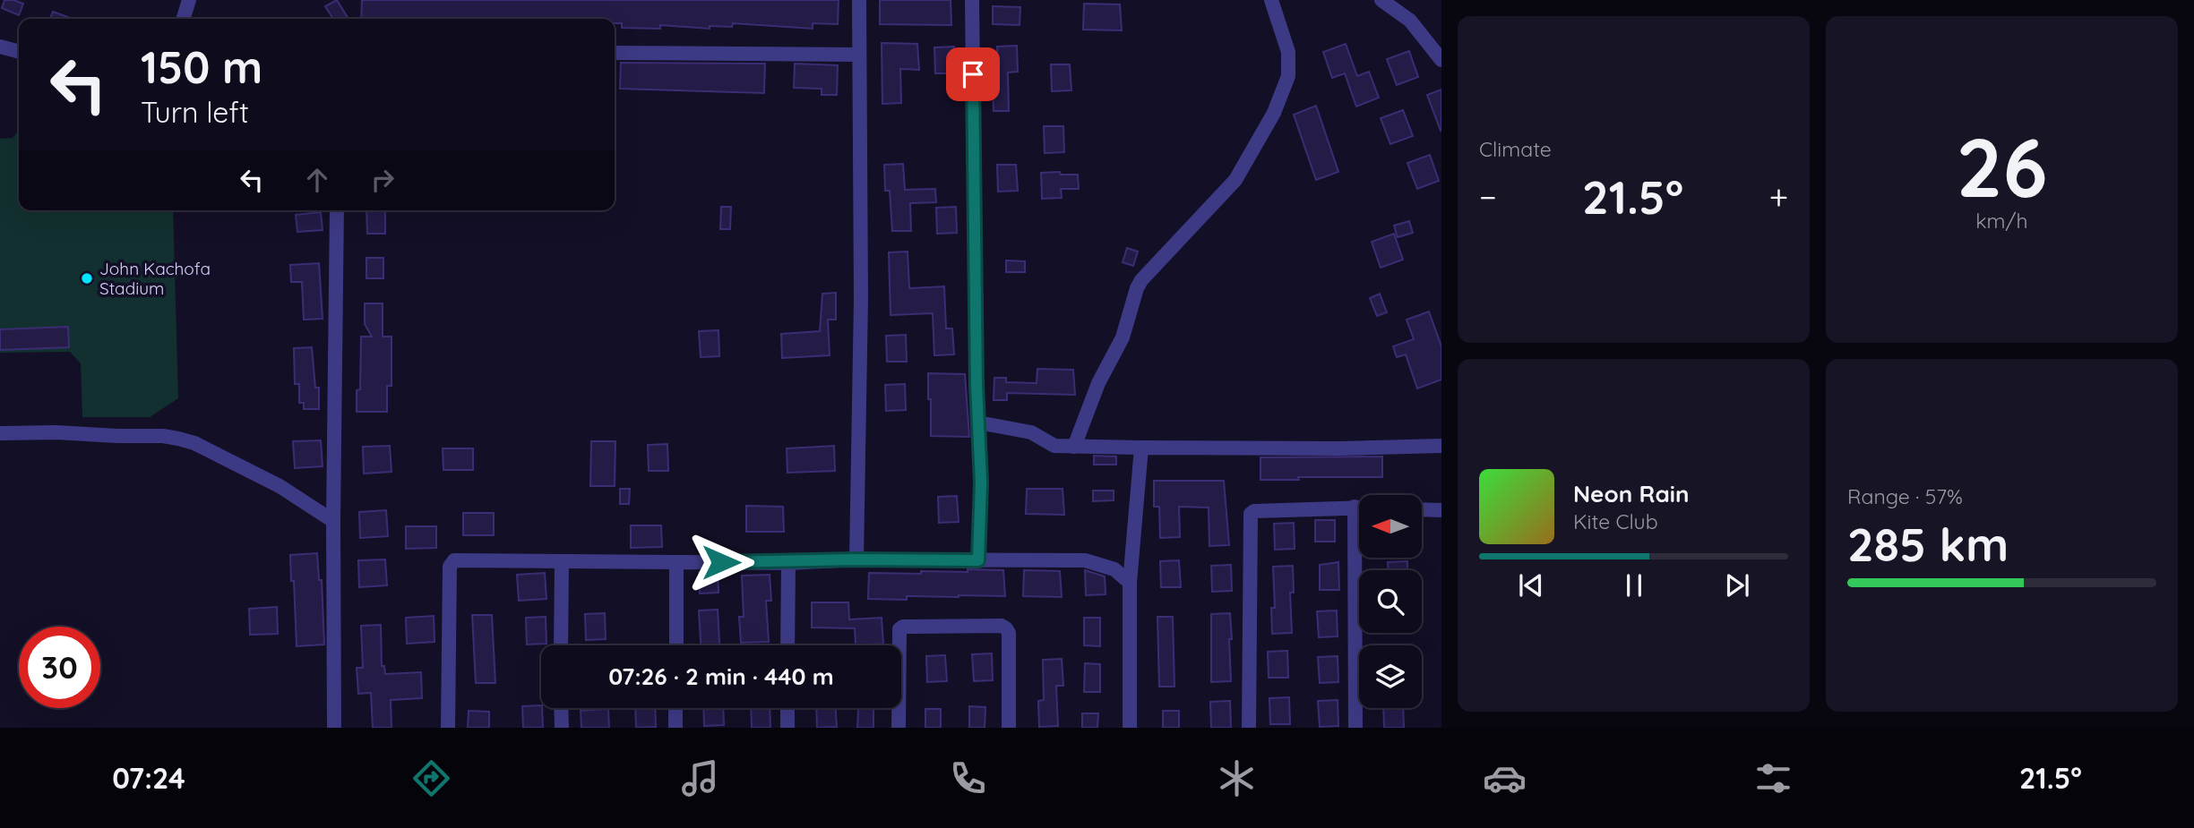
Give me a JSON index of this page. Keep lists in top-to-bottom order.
{
  "places": ["John Kachofa Stadium"],
  "north": "left",
  "page": {
    "tile": [
      "Climate",
      ["26", "km/h"],
      ["Range · 57%", "285 km"]
    ],
    "turn": ["150 m", "Turn left"],
    "heat": ["−", "21.5°", "+"],
    "song": ["Neon Rain", "Kite Club"],
    "limit": "30",
    "trip": "07:26 · 2 min · 440 m",
    "tabs": ["07:24", "21.5°"]
  }
}
